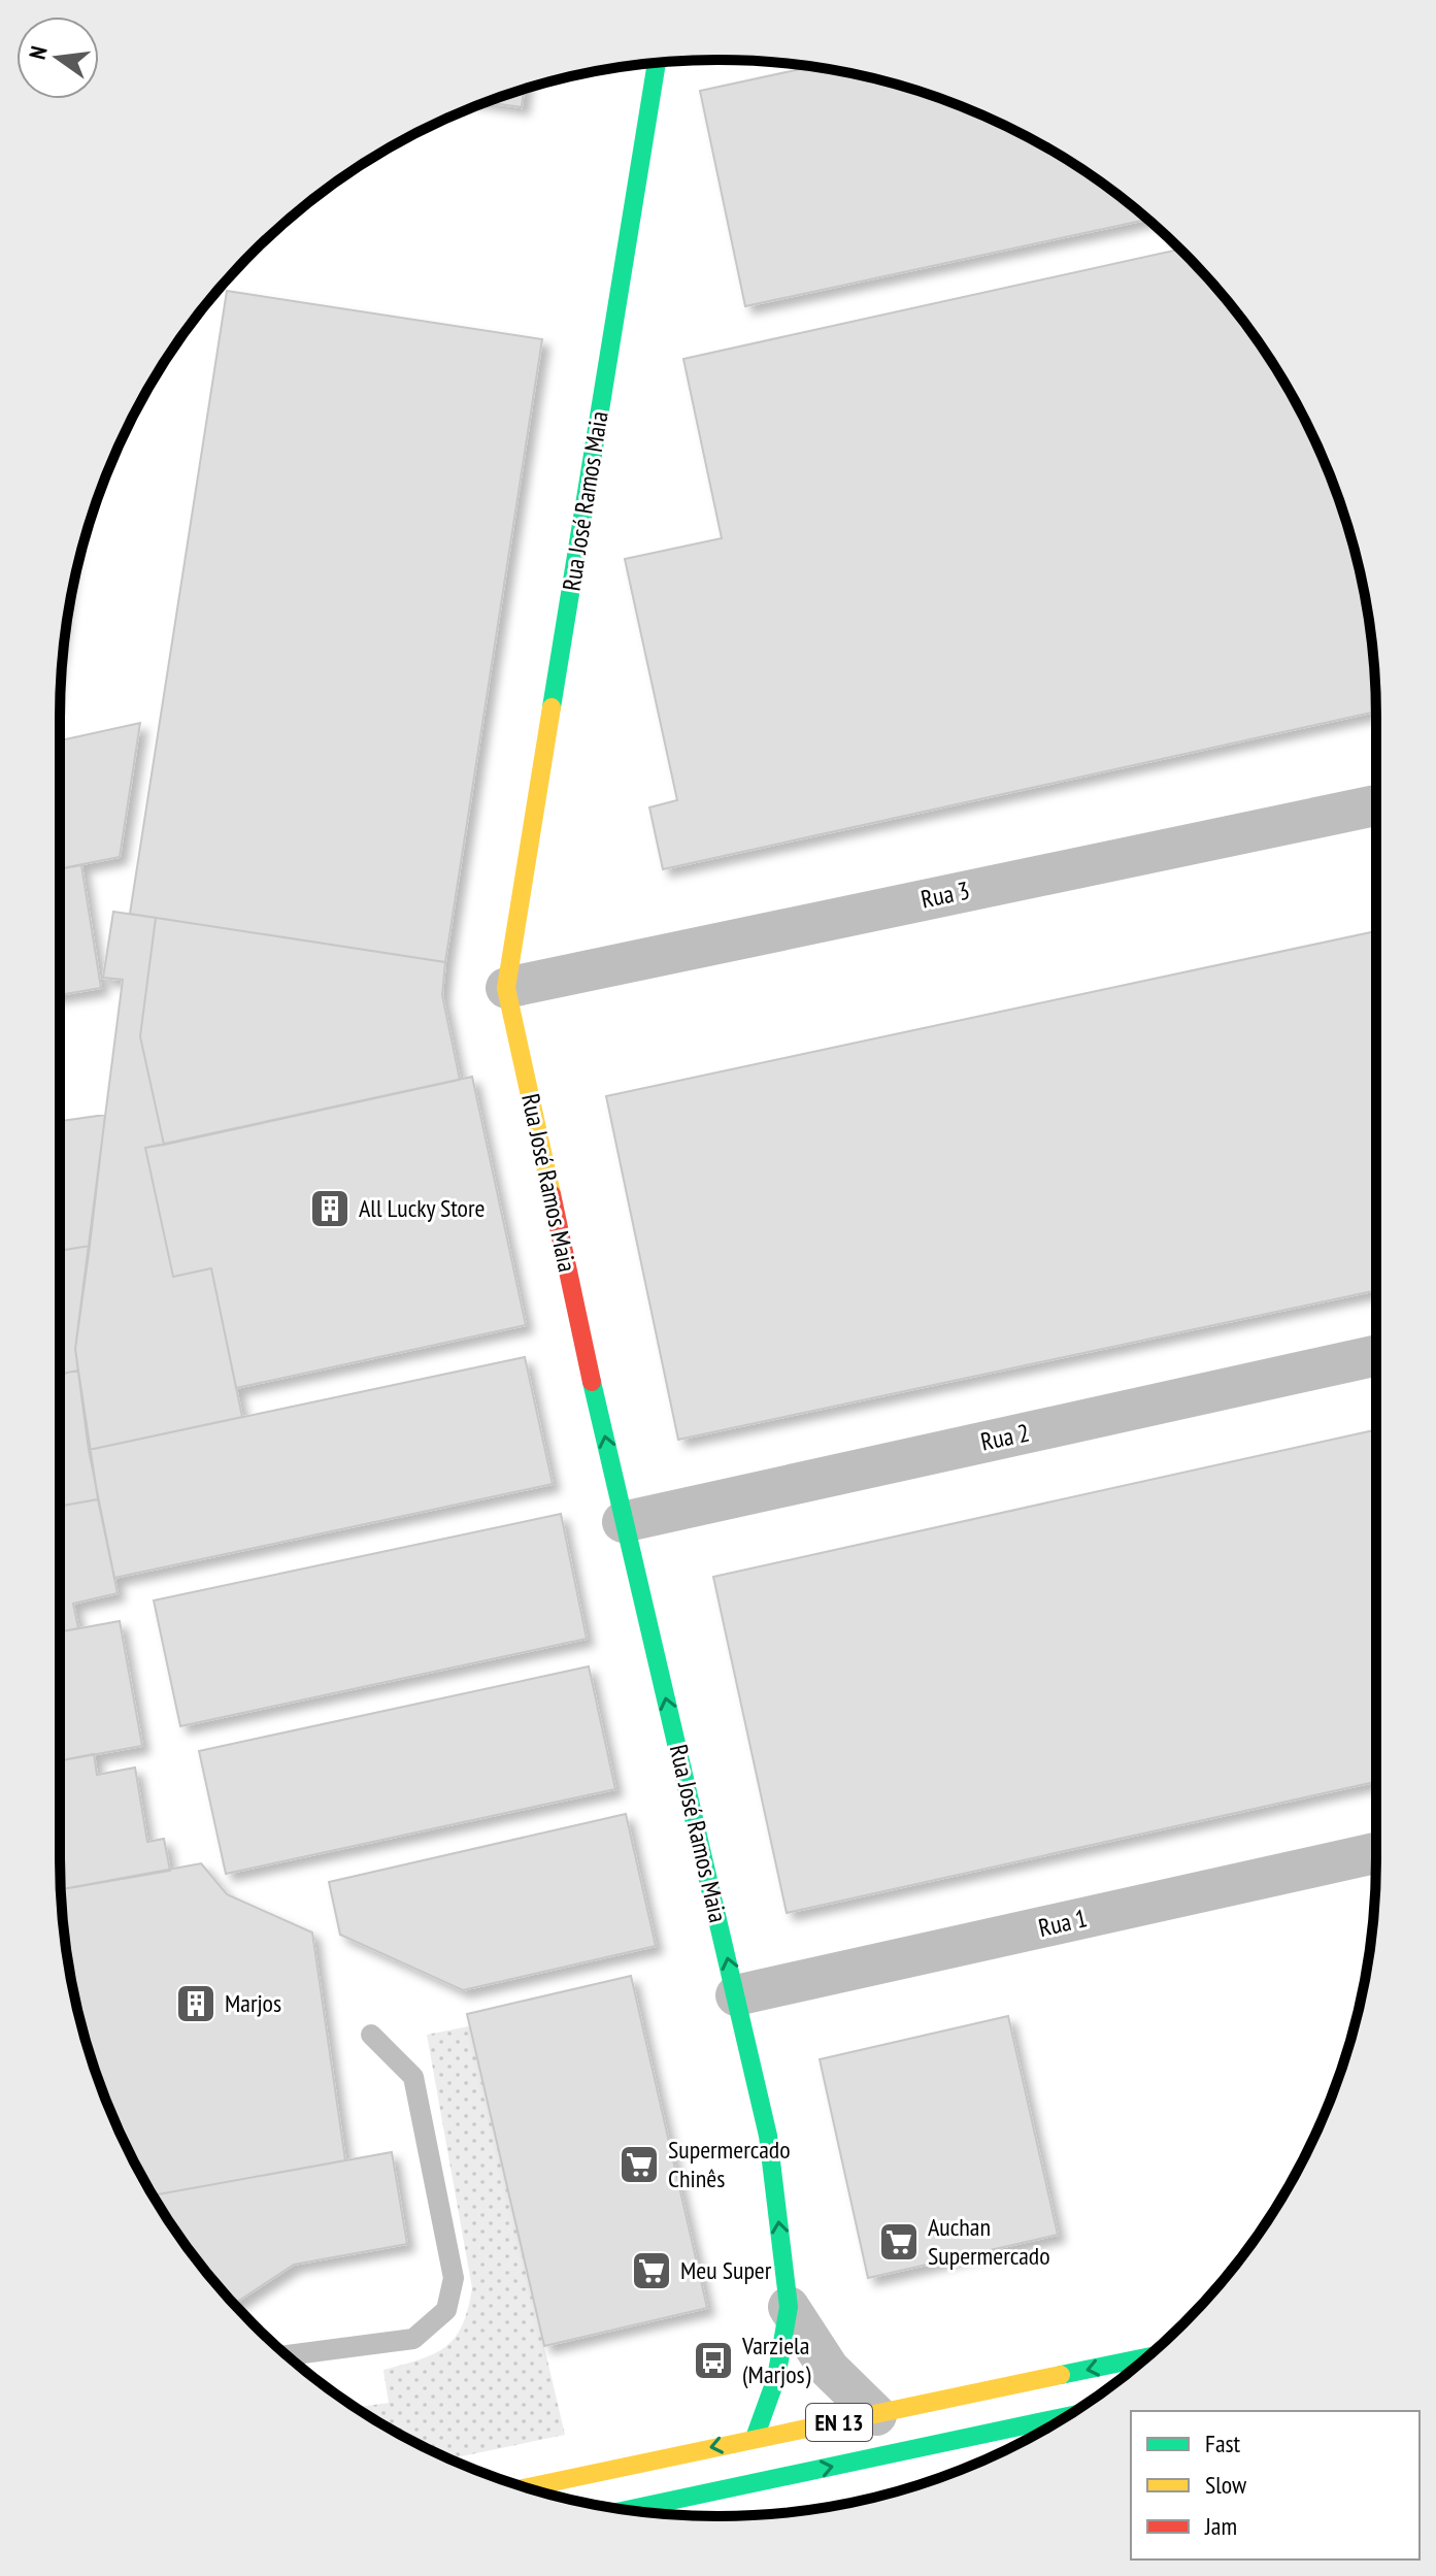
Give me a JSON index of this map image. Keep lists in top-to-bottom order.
{
  "streets": {
    "street": [
      "Rua José Ramos Maia",
      "Rua 3",
      "Rua 2",
      "Rua 1",
      "EN 13"
    ]
  },
  "crossings": [
    ["Rua José Ramos Maia", "Rua 3"],
    ["Rua José Ramos Maia", "Rua 2"],
    ["Rua José Ramos Maia", "Rua 1"],
    ["Rua José Ramos Maia", "EN 13"]
  ],
  "one_way": ["Rua José Ramos Maia"],
  "places": {
    "building": ["All Lucky Store", "Marjos"],
    "supermarket": ["Supermercado Chinês", "Auchan Supermercado", "Meu Super"],
    "bus stop": ["Varziela (Marjos)"]
  },
  "legend": ["Fast", "Slow", "Jam"],
  "north": "left"
}
